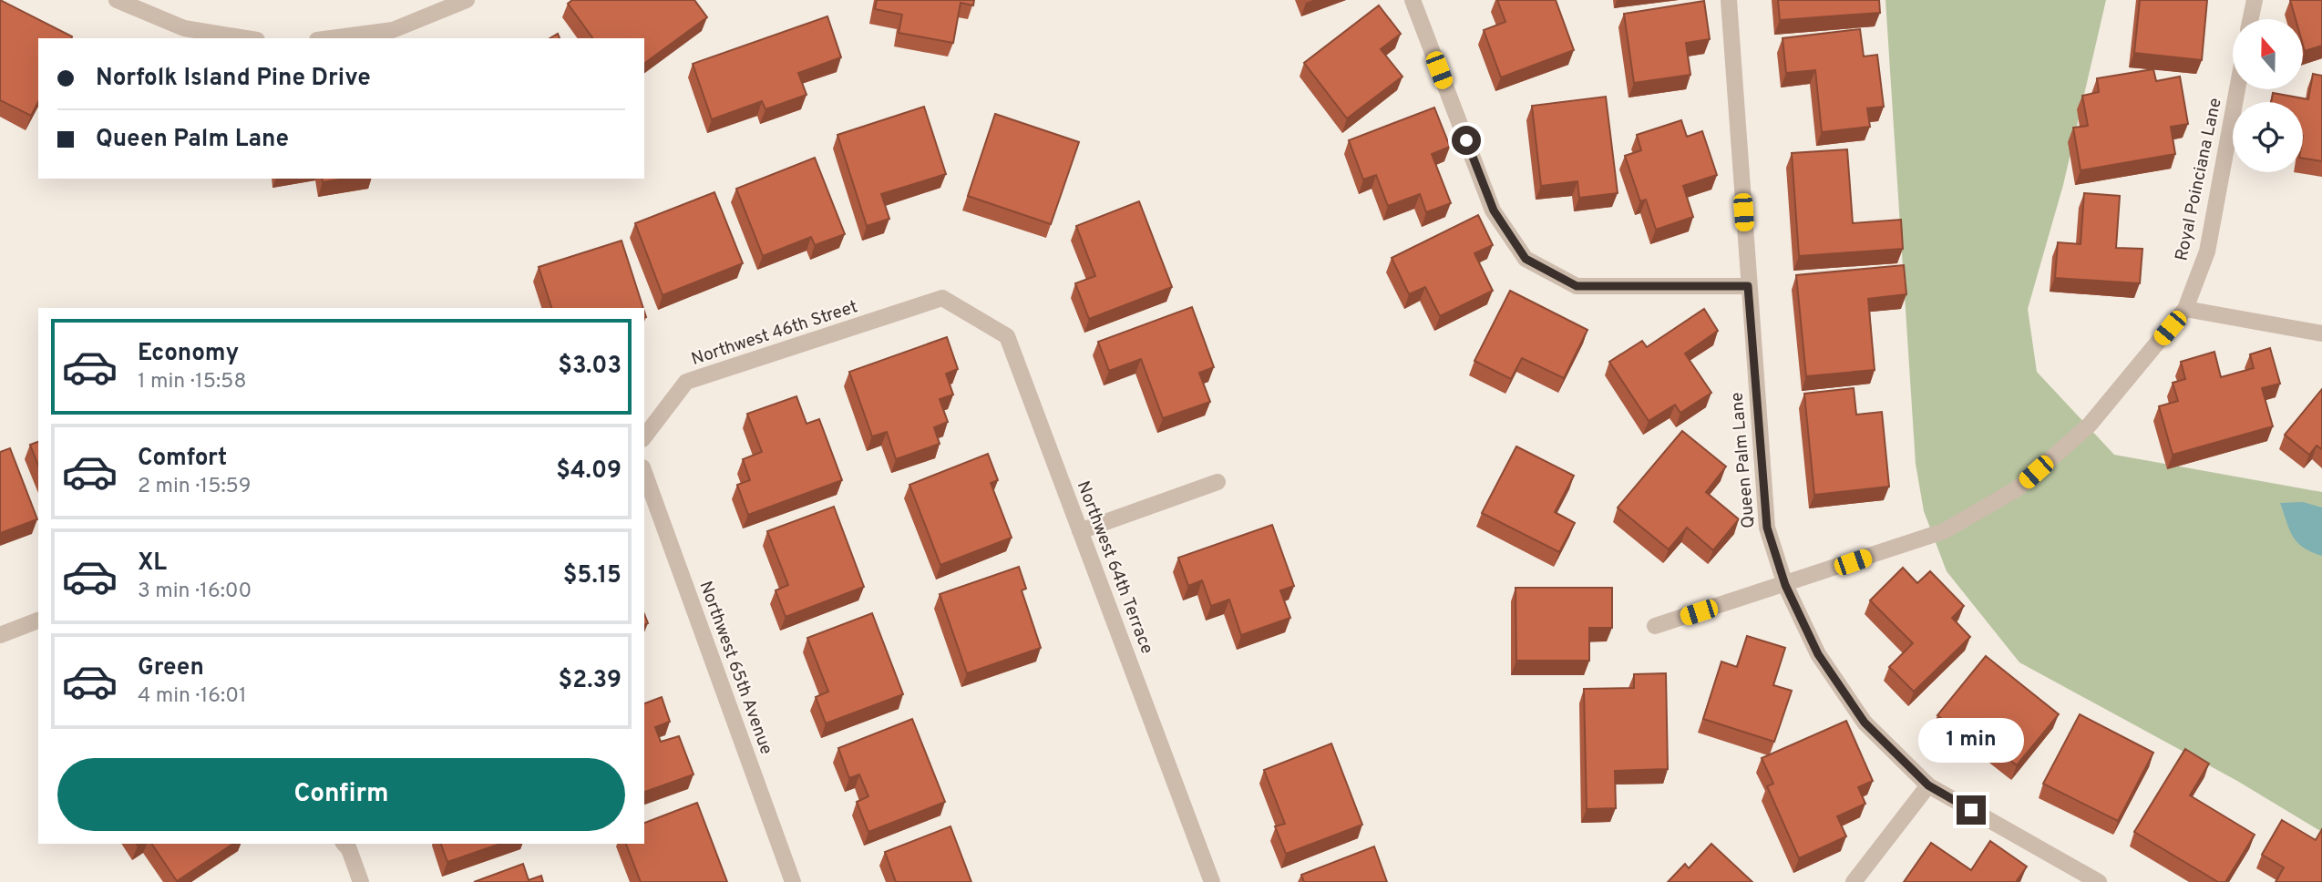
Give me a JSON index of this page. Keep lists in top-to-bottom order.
{
  "streets": {
    "street": [
      "Royal Poinciana Lane",
      "Northwest 46th Street",
      "Queen Palm Lane",
      "Northwest 64th Terrace",
      "Northwest 65th Avenue"
    ]
  },
  "crossings": [
    ["Royal Poinciana Lane", "Queen Palm Lane"],
    ["Northwest 46th Street", "Northwest 64th Terrace"]
  ],
  "north": "top",
  "page": {
    "banner": ["Norfolk Island Pine Drive", "Queen Palm Lane"],
    "list": [
      {
        "name": "Economy",
        "note": "1 min · 15:58",
        "value": "$3.03"
      },
      {
        "name": "Comfort",
        "note": "2 min · 15:59",
        "value": "$4.09"
      },
      {
        "name": "XL",
        "note": "3 min · 16:00",
        "value": "$5.15"
      },
      {
        "name": "Green",
        "note": "4 min · 16:01",
        "value": "$2.39"
      }
    ],
    "bubble": "1 min",
    "buttons": "Confirm"
  }
}
